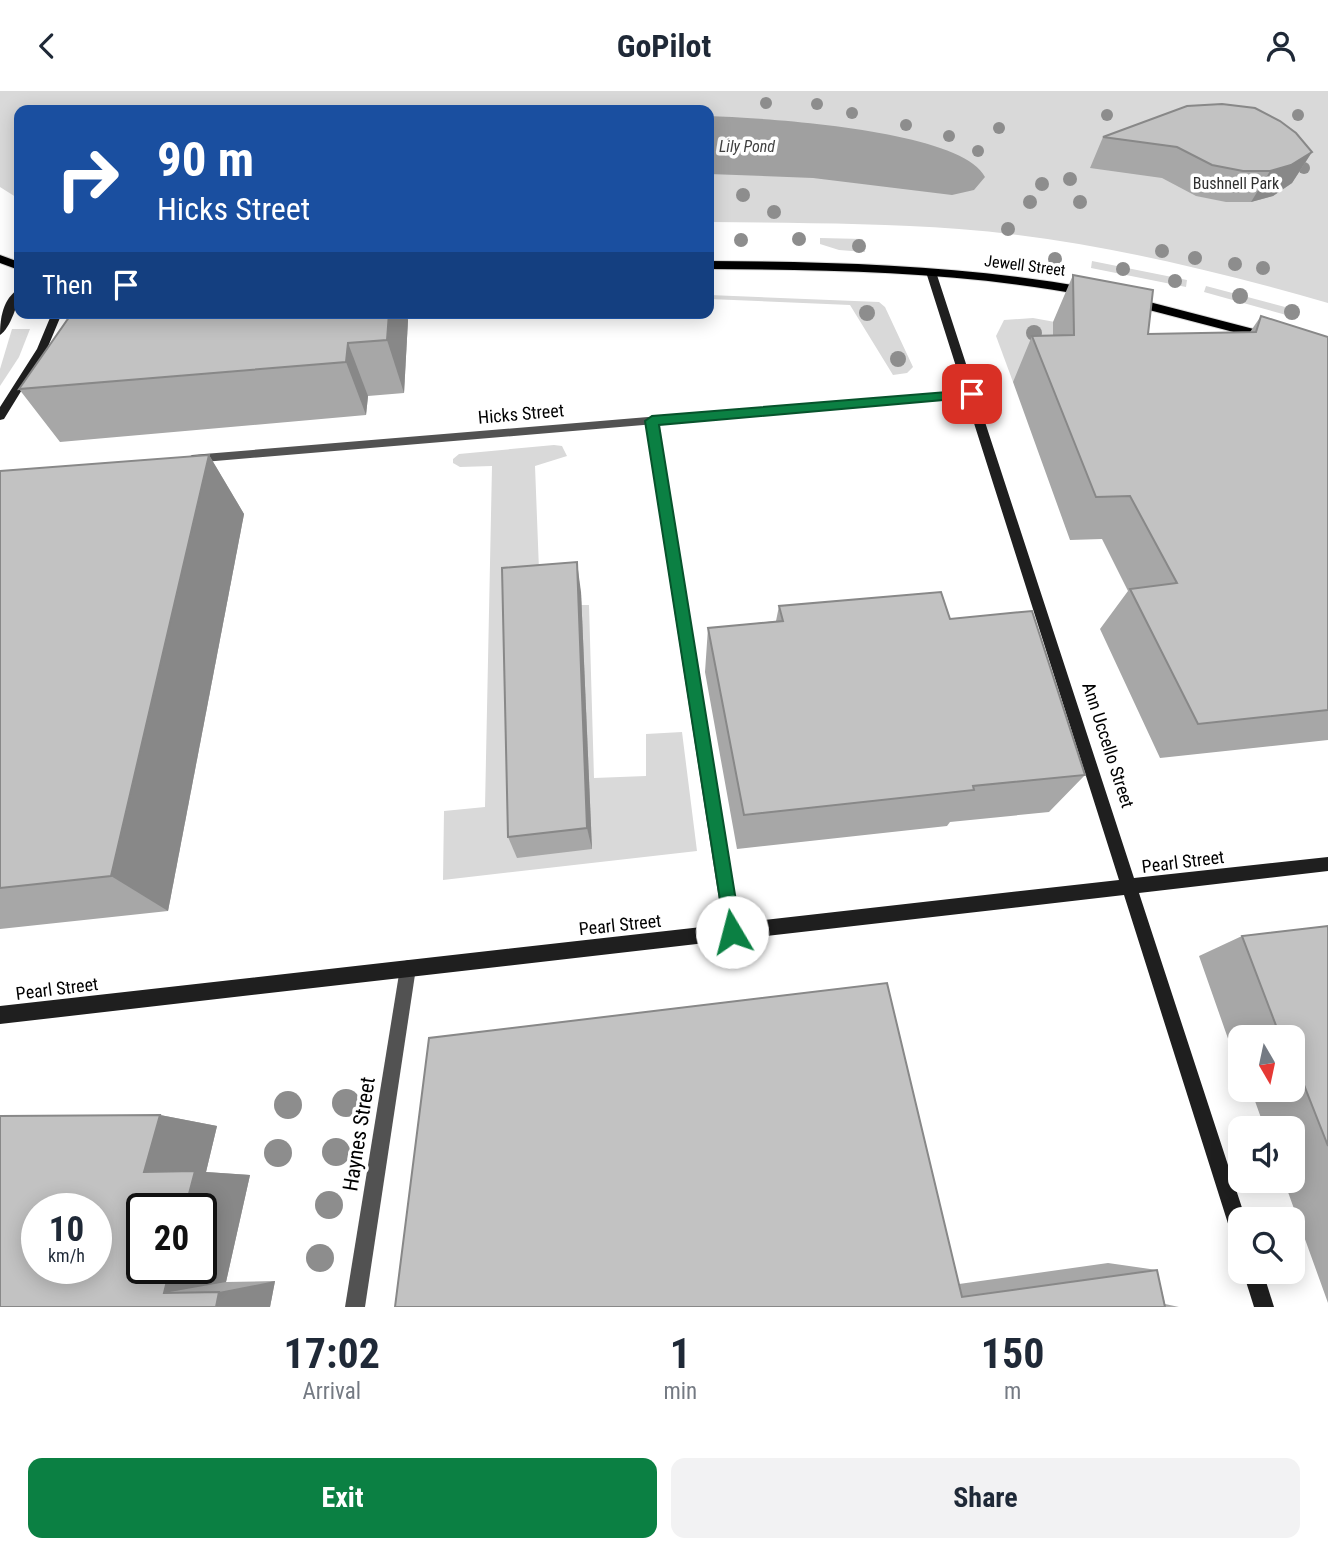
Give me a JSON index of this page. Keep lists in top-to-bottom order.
{
  "streets": {
    "main road": ["Jewell Street", "Ann Uccello Street", "Pearl Street"],
    "street": ["Hicks Street", "Haynes Street"]
  },
  "crossings": [
    ["Jewell Street", "Ann Uccello Street"],
    ["Hicks Street", "Ann Uccello Street"],
    ["Ann Uccello Street", "Pearl Street"],
    ["Pearl Street", "Haynes Street"]
  ],
  "water": ["Lily Pond"],
  "parks": ["Bushnell Park"],
  "north": "bottom",
  "page": {
    "header": "GoPilot",
    "turn": ["90 m", "Hicks Street"],
    "then": "Then",
    "speed": "10 km/h",
    "limit": "20",
    "eta": [
      "17:02",
      "Arrival",
      "1",
      "min",
      "150",
      "m"
    ],
    "buttons": ["Exit", "Share"]
  }
}
